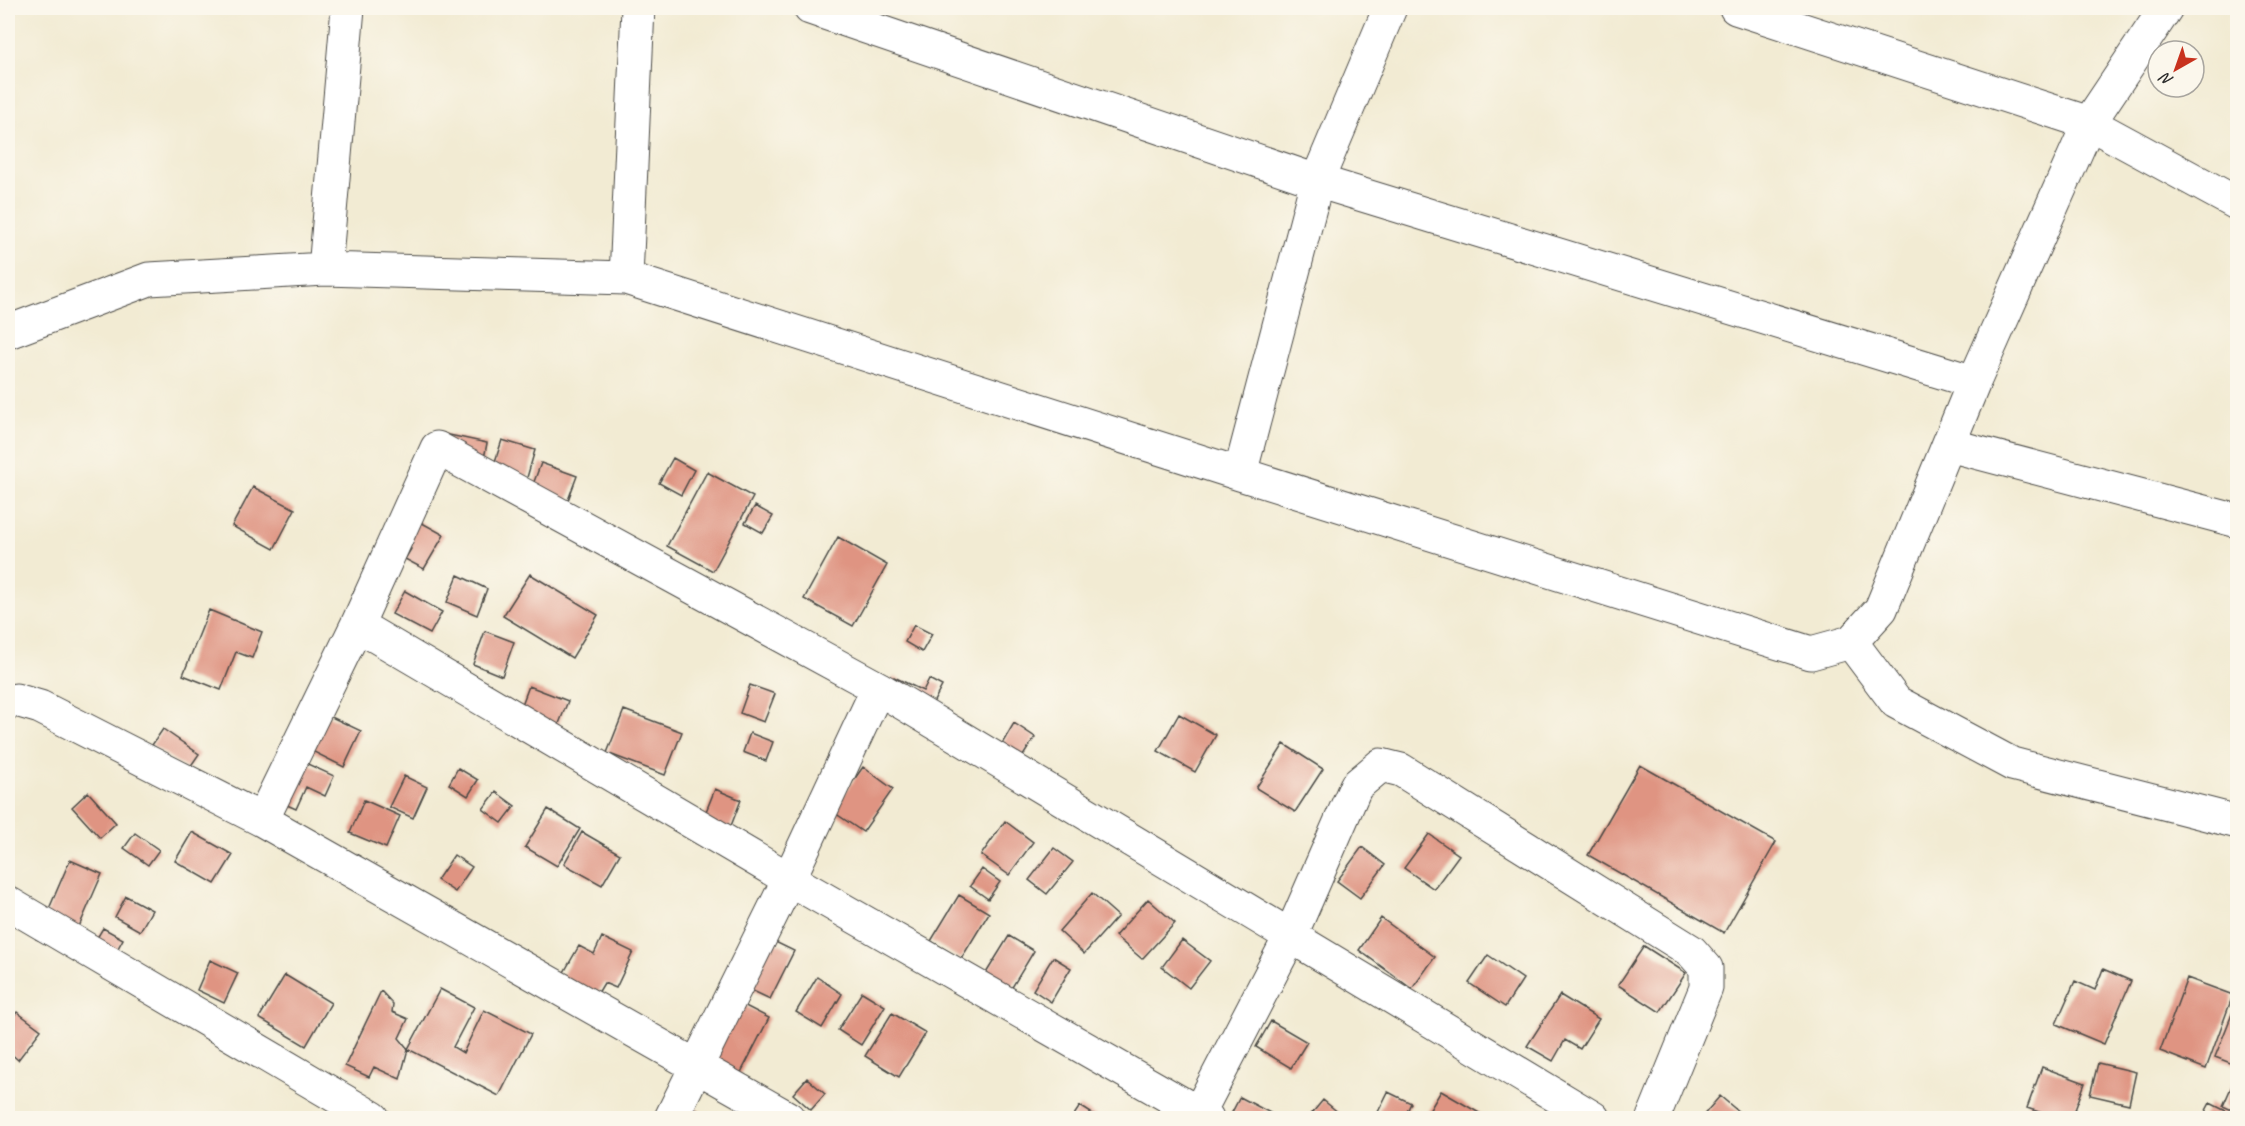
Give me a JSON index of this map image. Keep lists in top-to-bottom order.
{
  "north": "bottom left"
}
